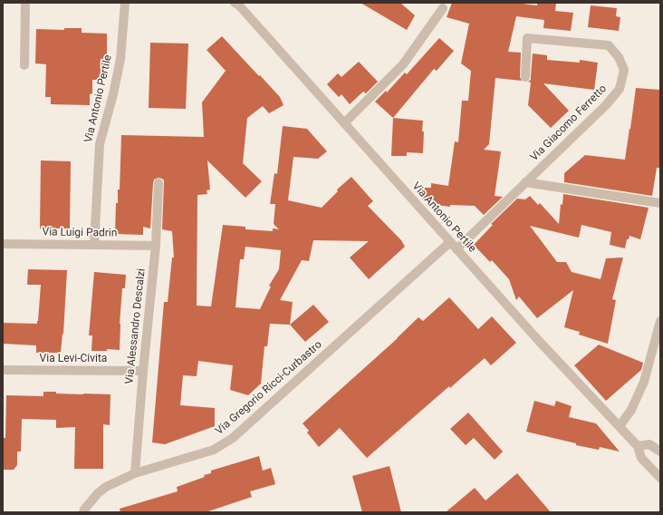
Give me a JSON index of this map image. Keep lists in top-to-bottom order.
{
  "streets": {
    "street": [
      "Via Antonio Pertile",
      "Via Giacomo Ferretto",
      "Via Luigi Padrin",
      "Via Alessandro Descalzi",
      "Via Levi-Civita",
      "Via Gregorio Ricci-Curbastro"
    ]
  },
  "crossings": [
    ["Via Antonio Pertile", "Via Giacomo Ferretto"],
    ["Via Antonio Pertile", "Via Luigi Padrin"],
    ["Via Antonio Pertile", "Via Gregorio Ricci-Curbastro"],
    ["Via Giacomo Ferretto", "Via Gregorio Ricci-Curbastro"],
    ["Via Luigi Padrin", "Via Alessandro Descalzi"],
    ["Via Alessandro Descalzi", "Via Levi-Civita"],
    ["Via Alessandro Descalzi", "Via Gregorio Ricci-Curbastro"]
  ]
}
